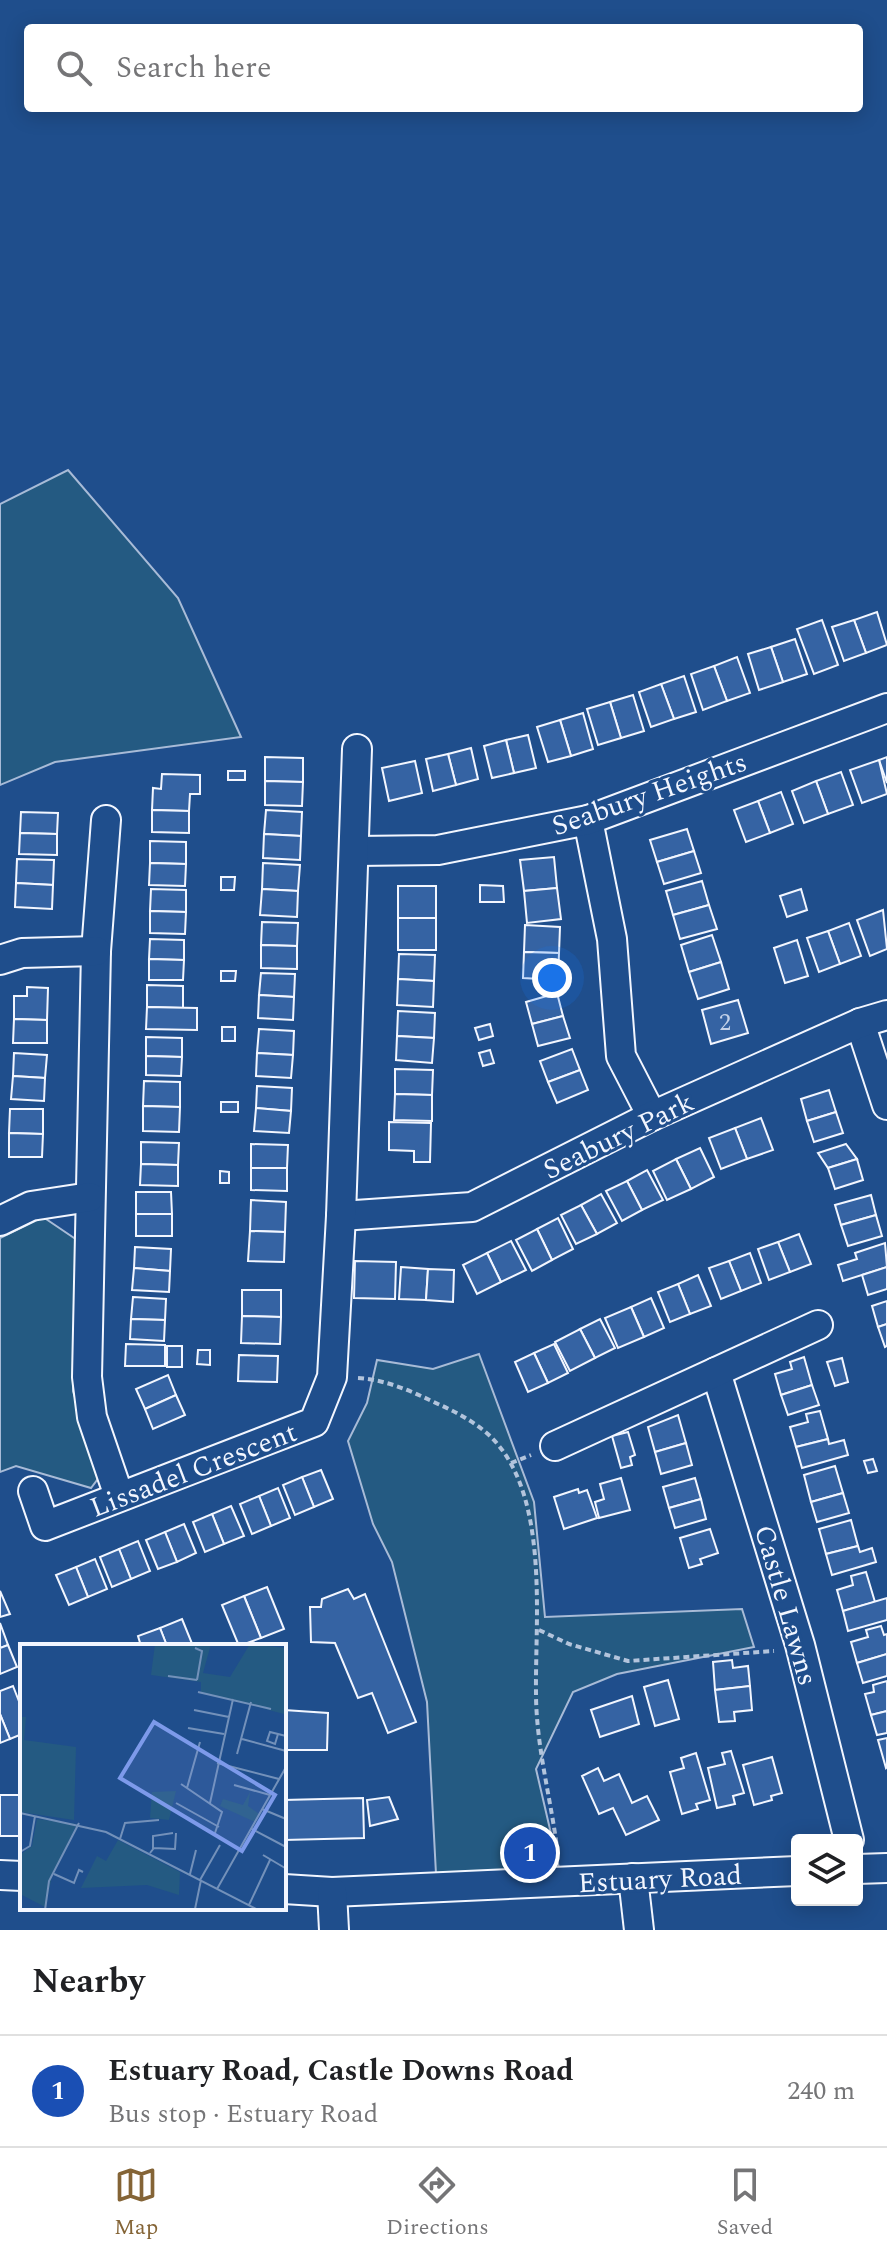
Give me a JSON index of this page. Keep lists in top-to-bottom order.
{
  "streets": {
    "street": [
      "Seabury Heights",
      "Seabury Park",
      "Lissadel Crescent",
      "Castle Lawns",
      "Estuary Road"
    ]
  },
  "crossings": [
    ["Seabury Heights", "Lissadel Crescent"],
    ["Seabury Park", "Lissadel Crescent"]
  ],
  "house_numbers": ["2"],
  "page": {
    "search": "Search here",
    "pins": "1",
    "heading": "Nearby",
    "list": [
      {
        "mark": "1",
        "name": "Estuary Road, Castle Downs Road",
        "note": "Bus stop · Estuary Road",
        "value": "240 m"
      }
    ],
    "nav": ["Map", "Directions", "Saved"]
  }
}
